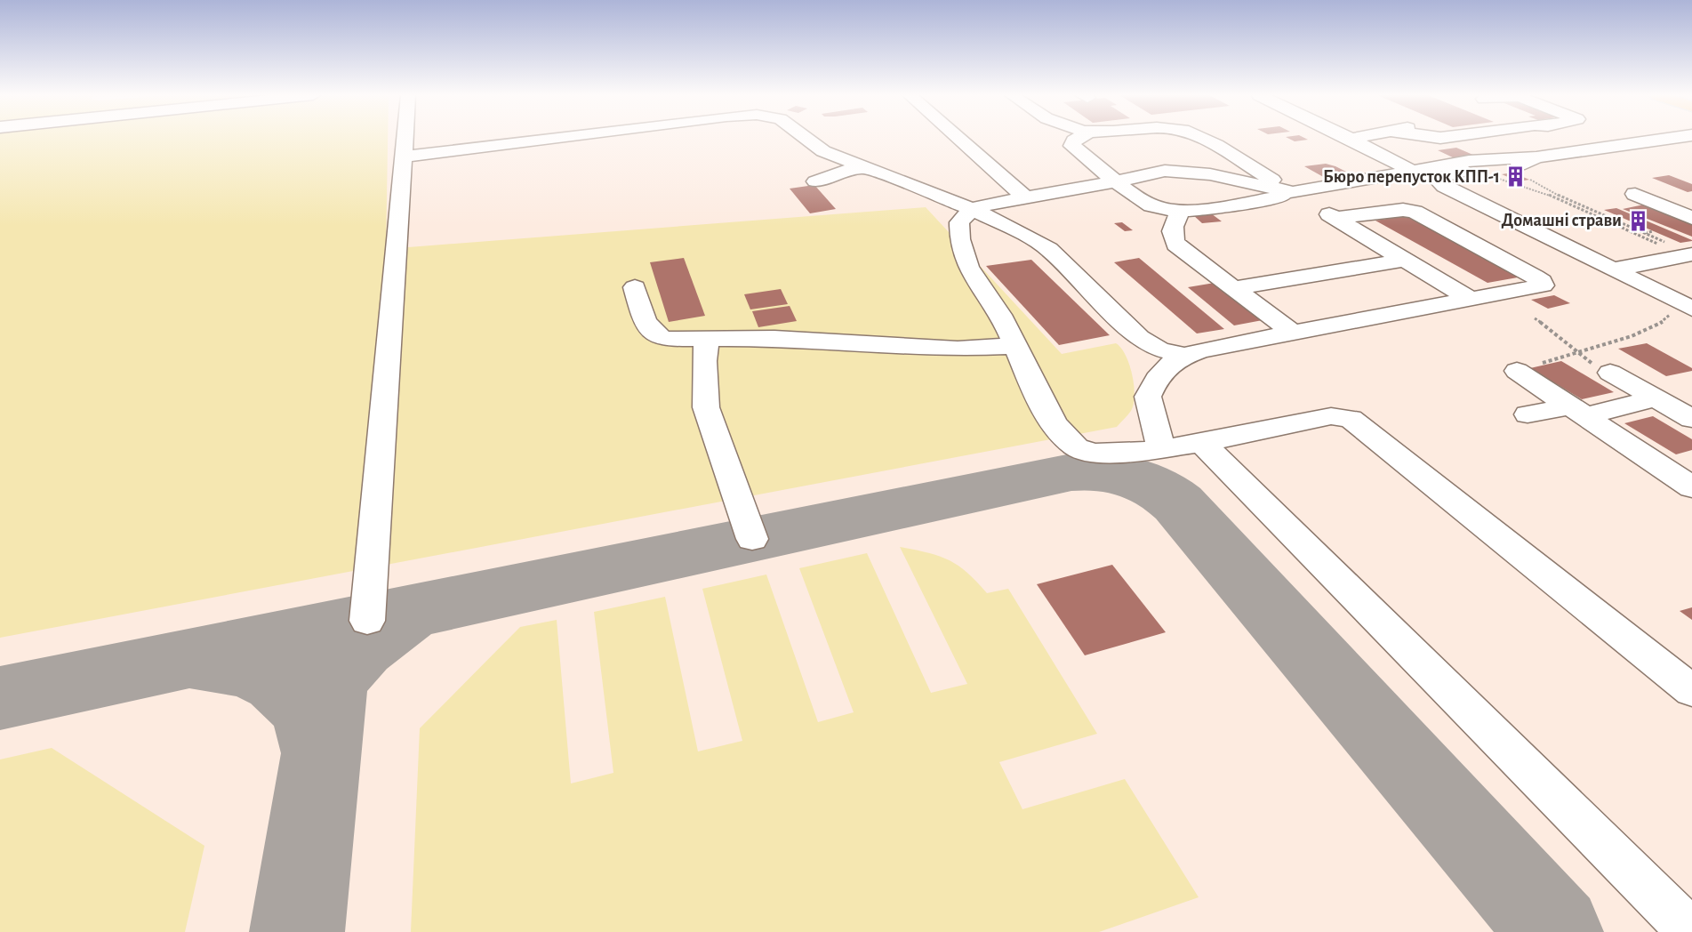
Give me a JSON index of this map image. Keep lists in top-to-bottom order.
{
  "places": {
    "building": ["Бюро перепусток КПП-1", "Домашні страви"]
  }
}
